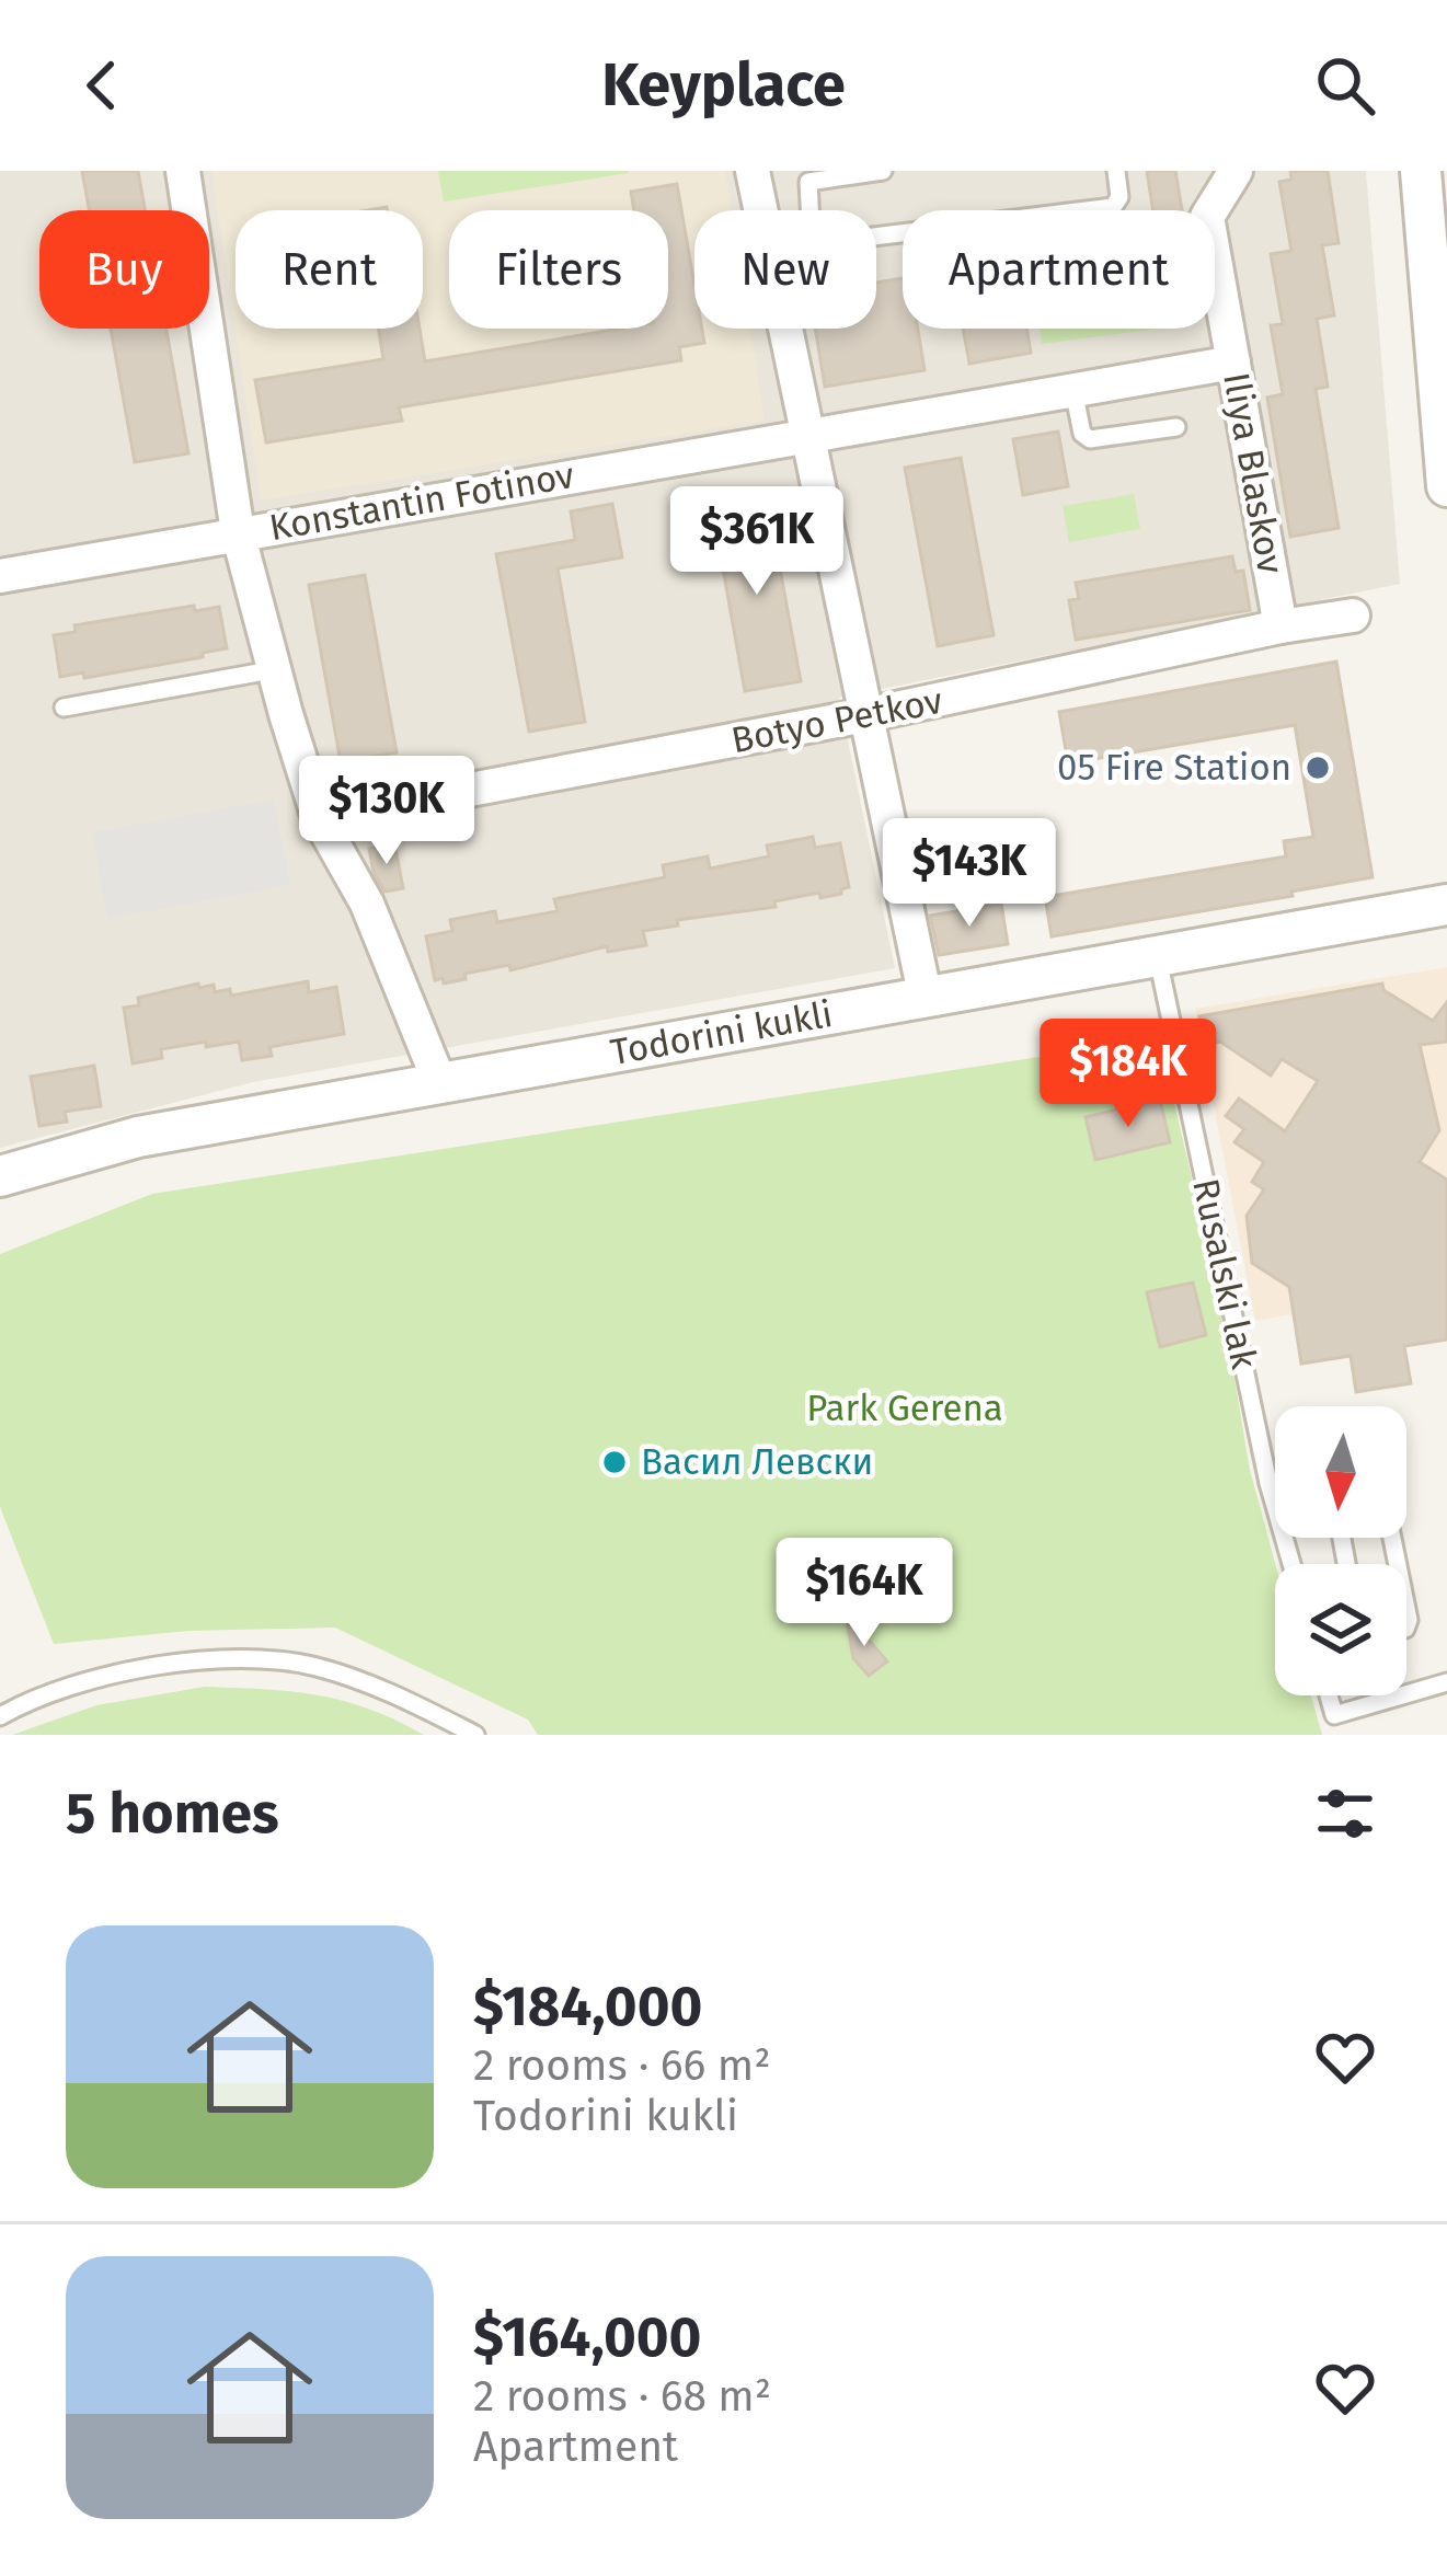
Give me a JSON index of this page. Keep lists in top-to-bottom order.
{
  "streets": {
    "street": [
      "Iliya Blaskov",
      "Konstantin Fotinov",
      "Botyo Petkov",
      "Todorini kukli"
    ],
    "lane": ["Rusalski lak"]
  },
  "crossings": [
    ["Iliya Blaskov", "Konstantin Fotinov"],
    ["Iliya Blaskov", "Botyo Petkov"],
    ["Todorini kukli", "Rusalski lak"]
  ],
  "parks": ["Park Gerena"],
  "places": ["05 Fire Station", "Васил Левски"],
  "north": "bottom",
  "page": {
    "header": "Keyplace",
    "chip": [
      "Buy",
      "Rent",
      "Filters",
      "New",
      "Apartment"
    ],
    "price": [
      "$361K",
      "$130K",
      "$143K",
      "$184K",
      "$164K"
    ],
    "heading": "5 homes",
    "list": [
      {
        "name": "$184,000",
        "note": "2 rooms · 66 m² · Todorini kukli"
      },
      {
        "name": "$164,000",
        "note": "2 rooms · 68 m² · Apartment"
      }
    ]
  }
}
